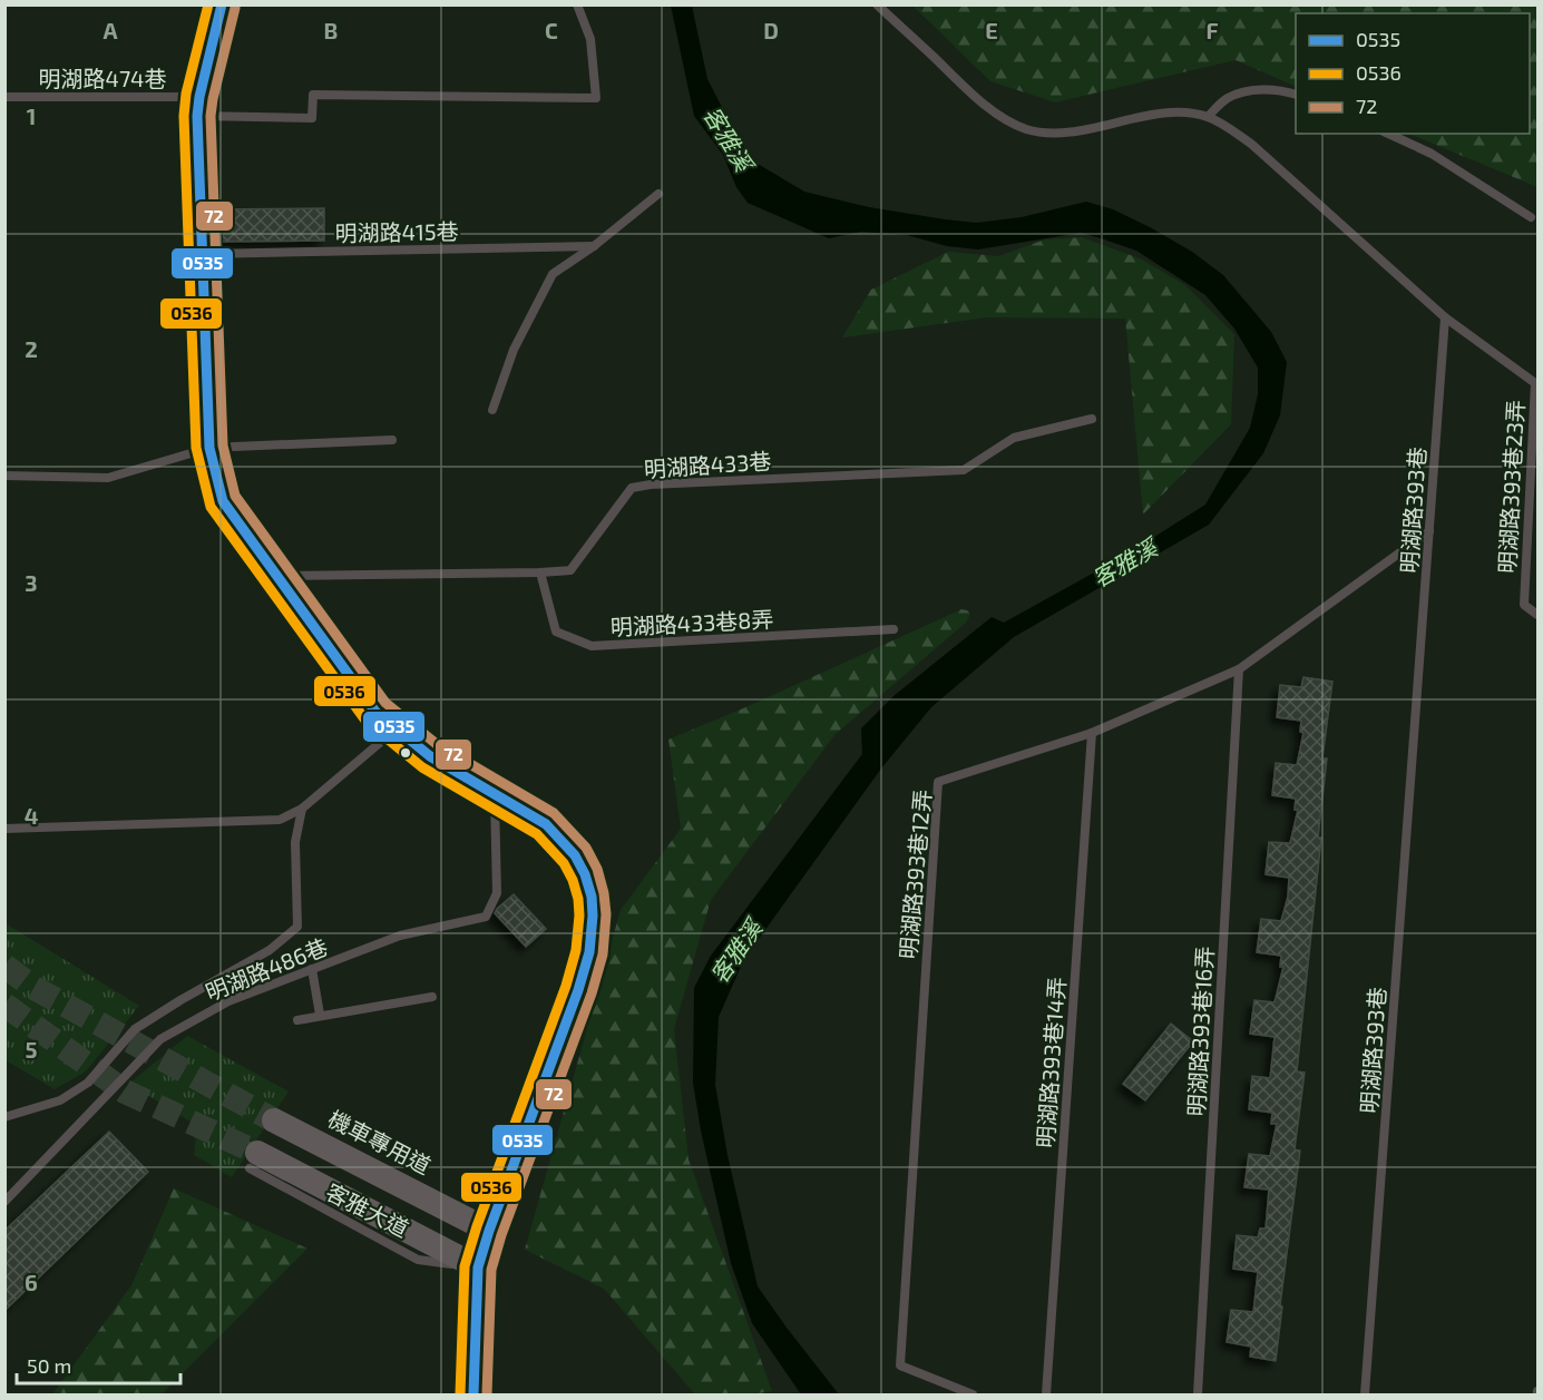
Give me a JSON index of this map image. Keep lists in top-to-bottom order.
{
  "streets": {
    "main road": ["客雅大道"],
    "lane": [
      "明湖路474巷",
      "明湖路415巷",
      "明湖路433巷",
      "明湖路393巷23弄",
      "明湖路393巷",
      "明湖路433巷8弄",
      "明湖路393巷12弄",
      "明湖路486巷",
      "明湖路393巷16弄",
      "明湖路393巷14弄"
    ]
  },
  "crossings": [
    ["明湖路433巷", "明湖路433巷8弄"],
    ["明湖路393巷23弄", "明湖路393巷"],
    ["明湖路393巷", "明湖路393巷12弄"],
    ["明湖路393巷12弄", "明湖路393巷16弄"],
    ["明湖路393巷12弄", "明湖路393巷14弄"]
  ],
  "water": ["客雅溪"],
  "lines": ["transit line 0535", "transit line 0536", "transit line 72"],
  "legend": ["0535", "0536", "72"],
  "scale_bar": "50 m",
  "grid": {
    "columns": [
      "A",
      "B",
      "C",
      "D",
      "E",
      "F"
    ],
    "rows": [
      "1",
      "2",
      "3",
      "4",
      "5",
      "6"
    ]
  }
}
